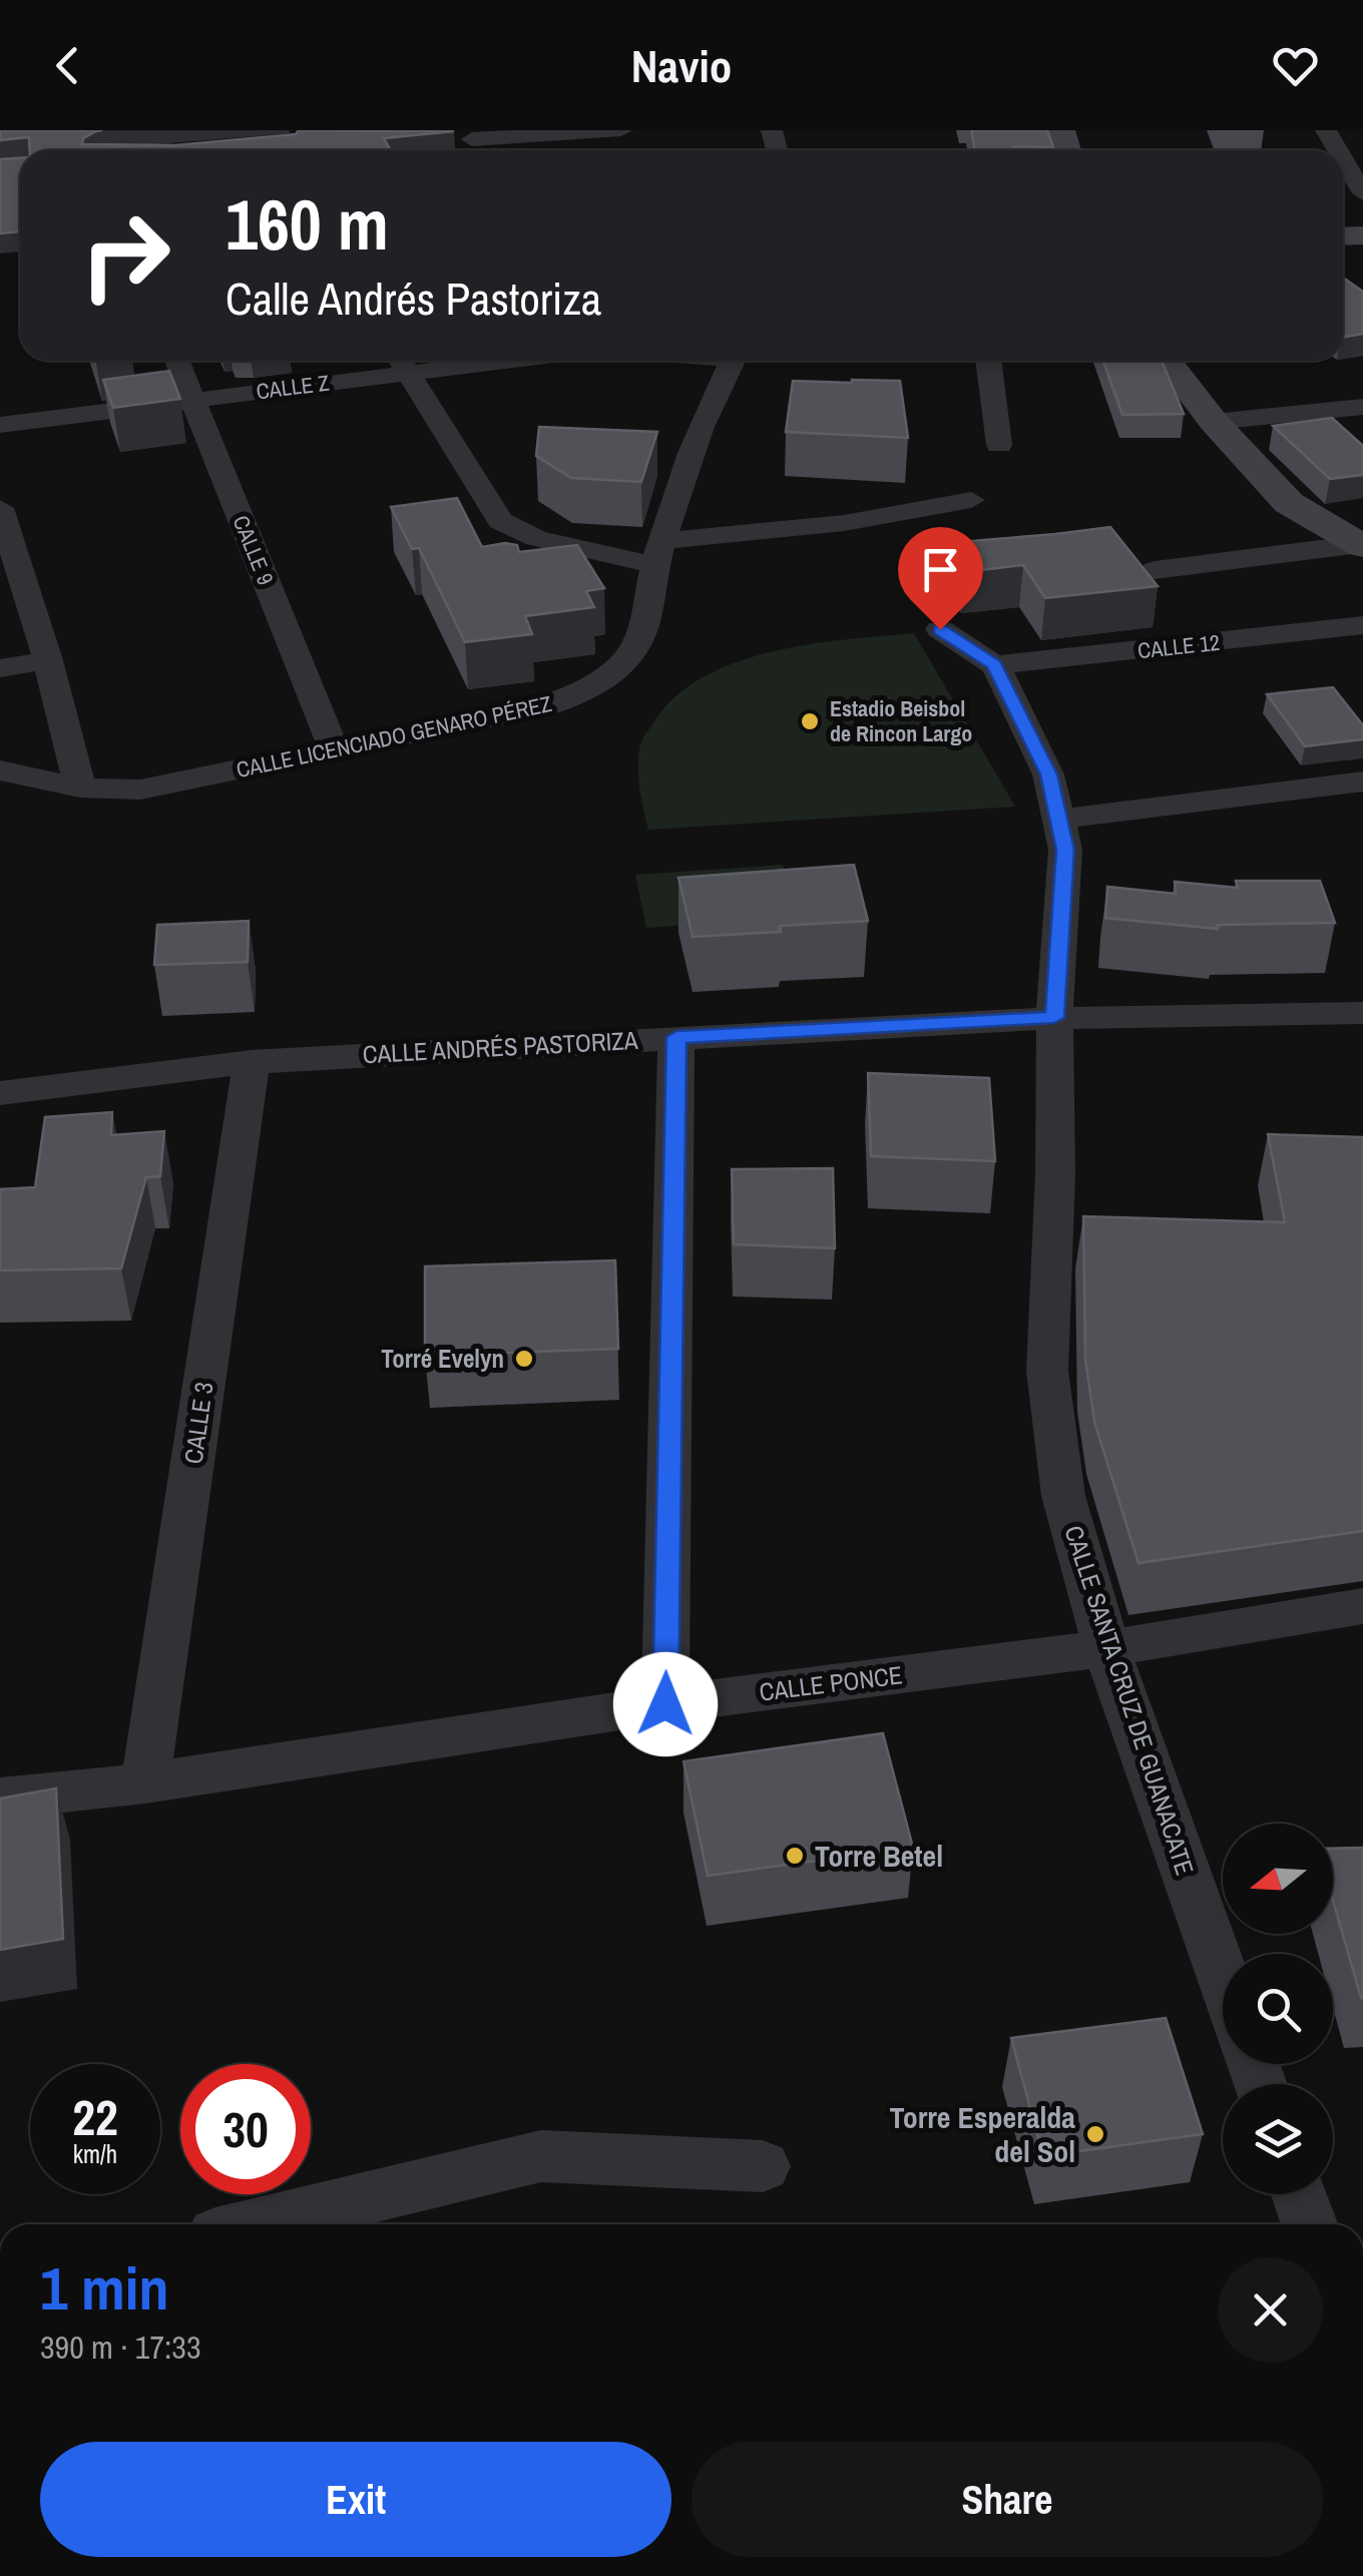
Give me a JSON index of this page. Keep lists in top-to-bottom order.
{
  "streets": {
    "street": [
      "CALLE Z",
      "CALLE 9",
      "CALLE 12",
      "CALLE LICENCIADO GENARO PÉREZ",
      "CALLE ANDRÉS PASTORIZA",
      "CALLE 3",
      "CALLE PONCE",
      "CALLE SANTA CRUZ DE GUANACATE"
    ]
  },
  "crossings": [
    ["CALLE Z", "CALLE 9"],
    ["CALLE 9", "CALLE LICENCIADO GENARO PÉREZ"],
    ["CALLE 12", "CALLE SANTA CRUZ DE GUANACATE"],
    ["CALLE ANDRÉS PASTORIZA", "CALLE 3"],
    ["CALLE ANDRÉS PASTORIZA", "CALLE SANTA CRUZ DE GUANACATE"],
    ["CALLE 3", "CALLE PONCE"],
    ["CALLE PONCE", "CALLE SANTA CRUZ DE GUANACATE"]
  ],
  "places": [
    "Estadio Beisbol de Rincon Largo",
    "Torré Evelyn",
    "Torre Betel",
    "Torre Esperalda del Sol"
  ],
  "north": "left",
  "page": {
    "header": "Navio",
    "turn": ["160 m", "Calle Andrés Pastoriza"],
    "speed": "22 km/h",
    "limit": "30",
    "heading": ["1 min", "390 m · 17:33"],
    "buttons": ["Exit", "Share"]
  }
}
